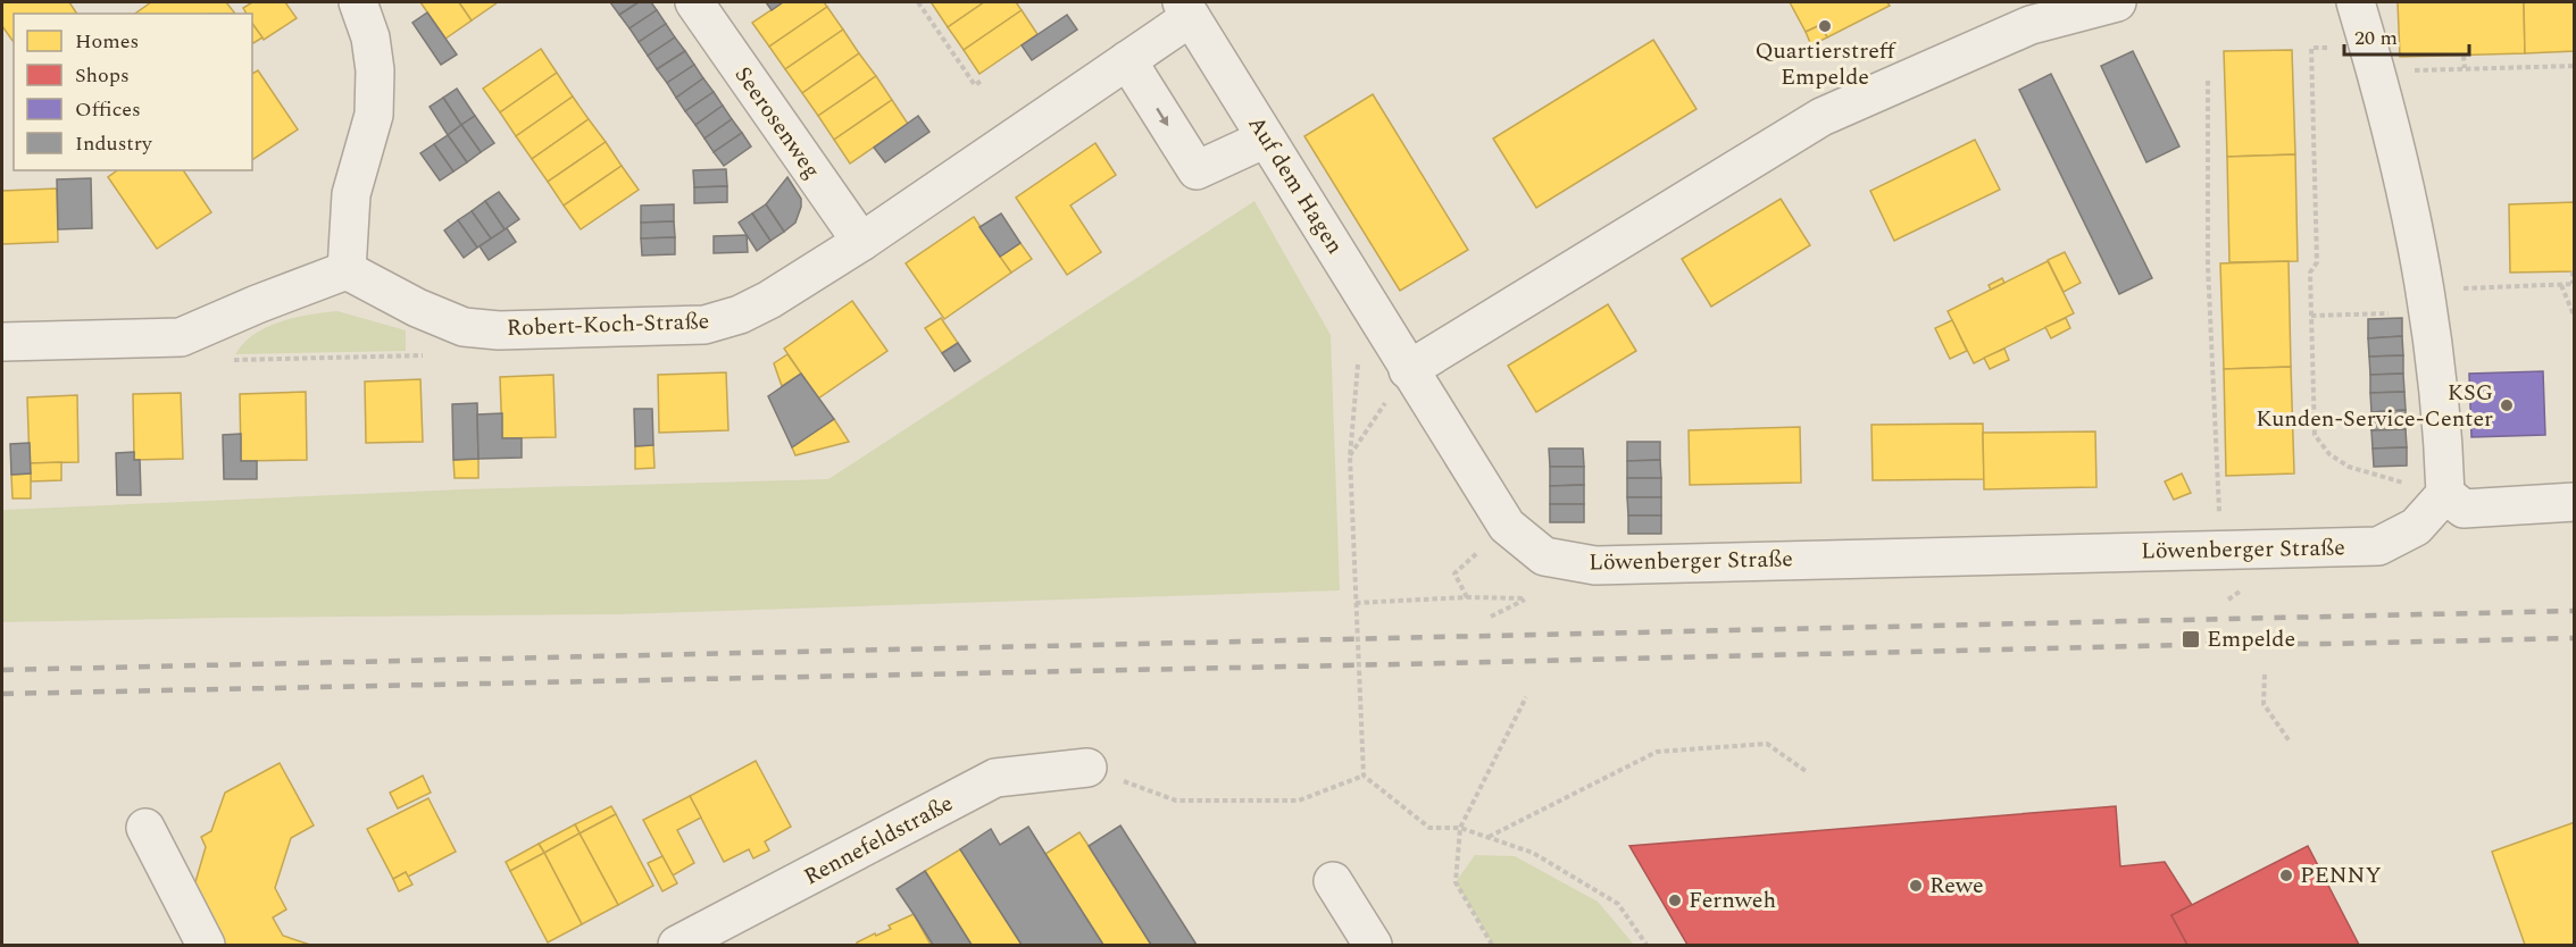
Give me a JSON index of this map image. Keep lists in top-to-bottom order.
{
  "streets": {
    "street": [
      "Seerosenweg",
      "Auf dem Hagen",
      "Robert-Koch-Straße",
      "Löwenberger Straße",
      "Rennefeldstraße"
    ]
  },
  "crossings": [
    ["Seerosenweg", "Robert-Koch-Straße"],
    ["Auf dem Hagen", "Robert-Koch-Straße"],
    ["Auf dem Hagen", "Löwenberger Straße"]
  ],
  "places": {
    "other": [
      "Quartierstreff Empelde",
      "KSG Kunden-Service-Center",
      "PENNY",
      "Rewe",
      "Fernweh"
    ],
    "transit": ["Empelde"]
  },
  "legend": [
    "Homes",
    "Shops",
    "Offices",
    "Industry"
  ],
  "scale_bar": "20 m"
}
